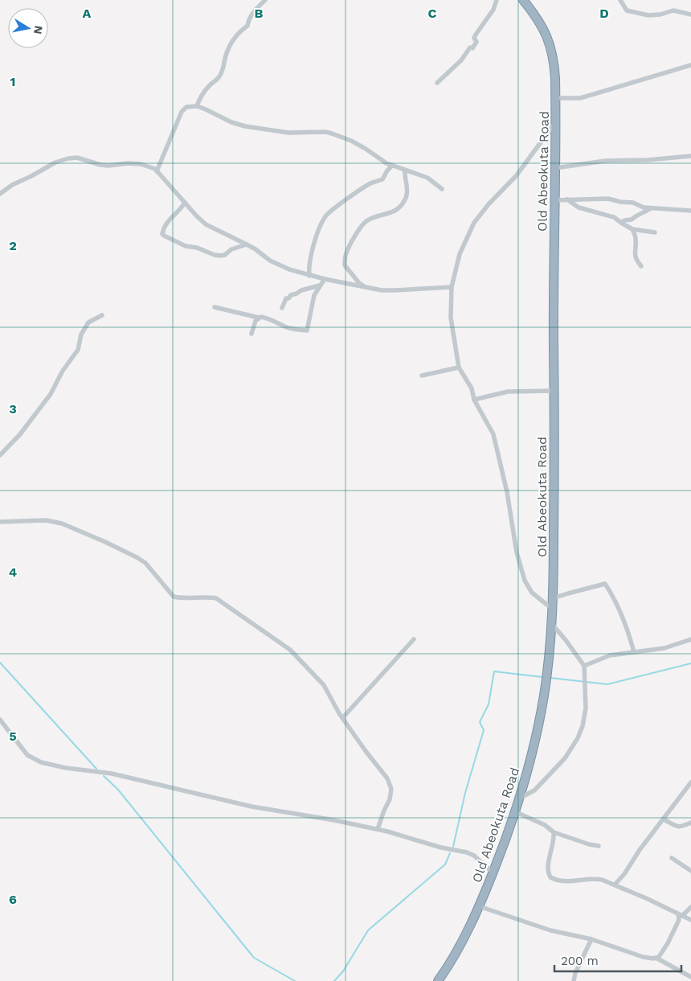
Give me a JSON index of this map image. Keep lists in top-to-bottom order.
{
  "streets": {
    "highway": ["Old Abeokuta Road"]
  },
  "scale_bar": "200 m",
  "north": "right",
  "grid": {
    "columns": [
      "A",
      "B",
      "C",
      "D"
    ],
    "rows": [
      "1",
      "2",
      "3",
      "4",
      "5",
      "6"
    ]
  }
}
